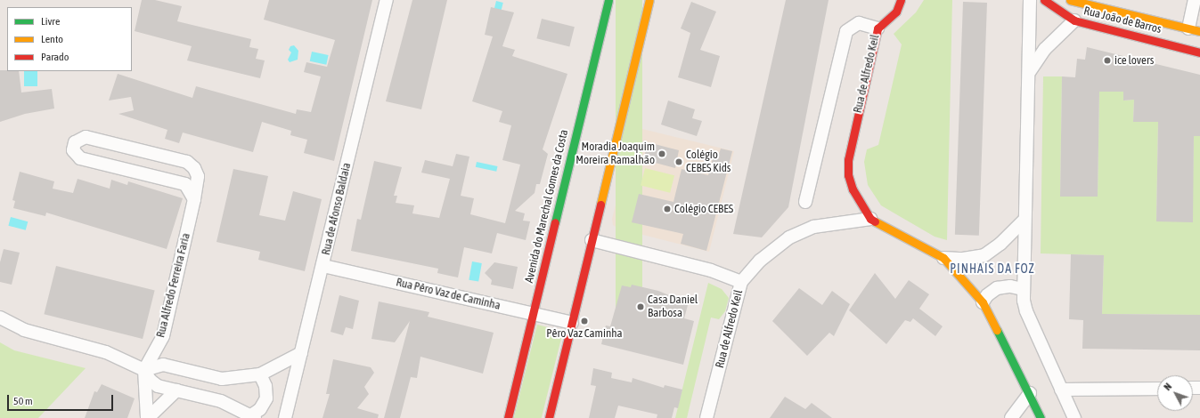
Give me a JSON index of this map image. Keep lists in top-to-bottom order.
{
  "streets": {
    "main road": ["Rua João de Barros", "Rua de Alfredo Keil", "Avenida do Marechal Gomes da Costa"],
    "street": ["Rua de Afonso Baldaia", "Rua Alfredo Ferreira Faria", "Rua Pêro Vaz de Caminha"]
  },
  "crossings": [
    ["Avenida do Marechal Gomes da Costa", "Rua Pêro Vaz de Caminha"],
    ["Rua de Afonso Baldaia", "Rua Pêro Vaz de Caminha"]
  ],
  "districts": ["PINHAIS DA FOZ"],
  "places": [
    "ice lovers",
    "Moradia Joaquim Moreira Ramalhão",
    "Colégio CEBES Kids",
    "Colégio CEBES",
    "Casa Daniel Barbosa",
    "Pêro Vaz Caminha"
  ],
  "legend": ["Livre", "Lento", "Parado"],
  "scale_bar": "50 m",
  "north": "top left"
}
